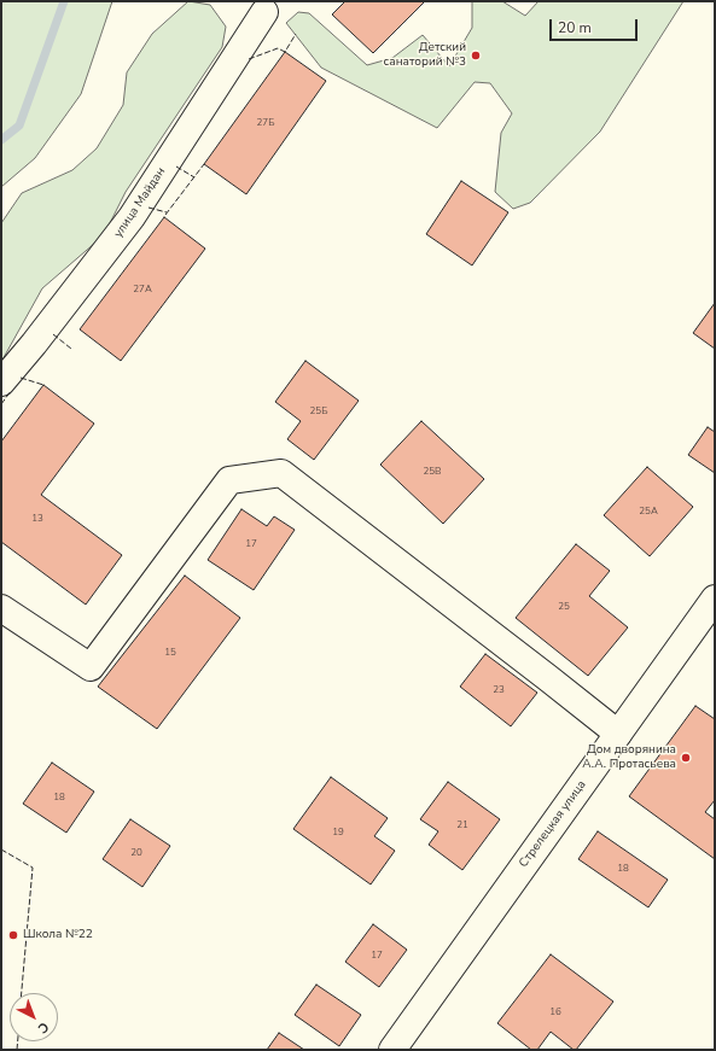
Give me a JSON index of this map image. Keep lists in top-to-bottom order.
{
  "streets": {
    "street": ["улица Майдан", "Стрелецкая улица"]
  },
  "places": ["Детский санаторий №3", "Дом дворянина А.А. Протасьева", "Школа №22"],
  "house_numbers": [
    "27Б",
    "27А",
    "25Б",
    "25В",
    "25А",
    "13",
    "17",
    "25",
    "15",
    "23",
    "18",
    "21",
    "19",
    "20",
    "18",
    "17",
    "16"
  ],
  "scale_bar": "20 m",
  "north": "bottom right"
}
